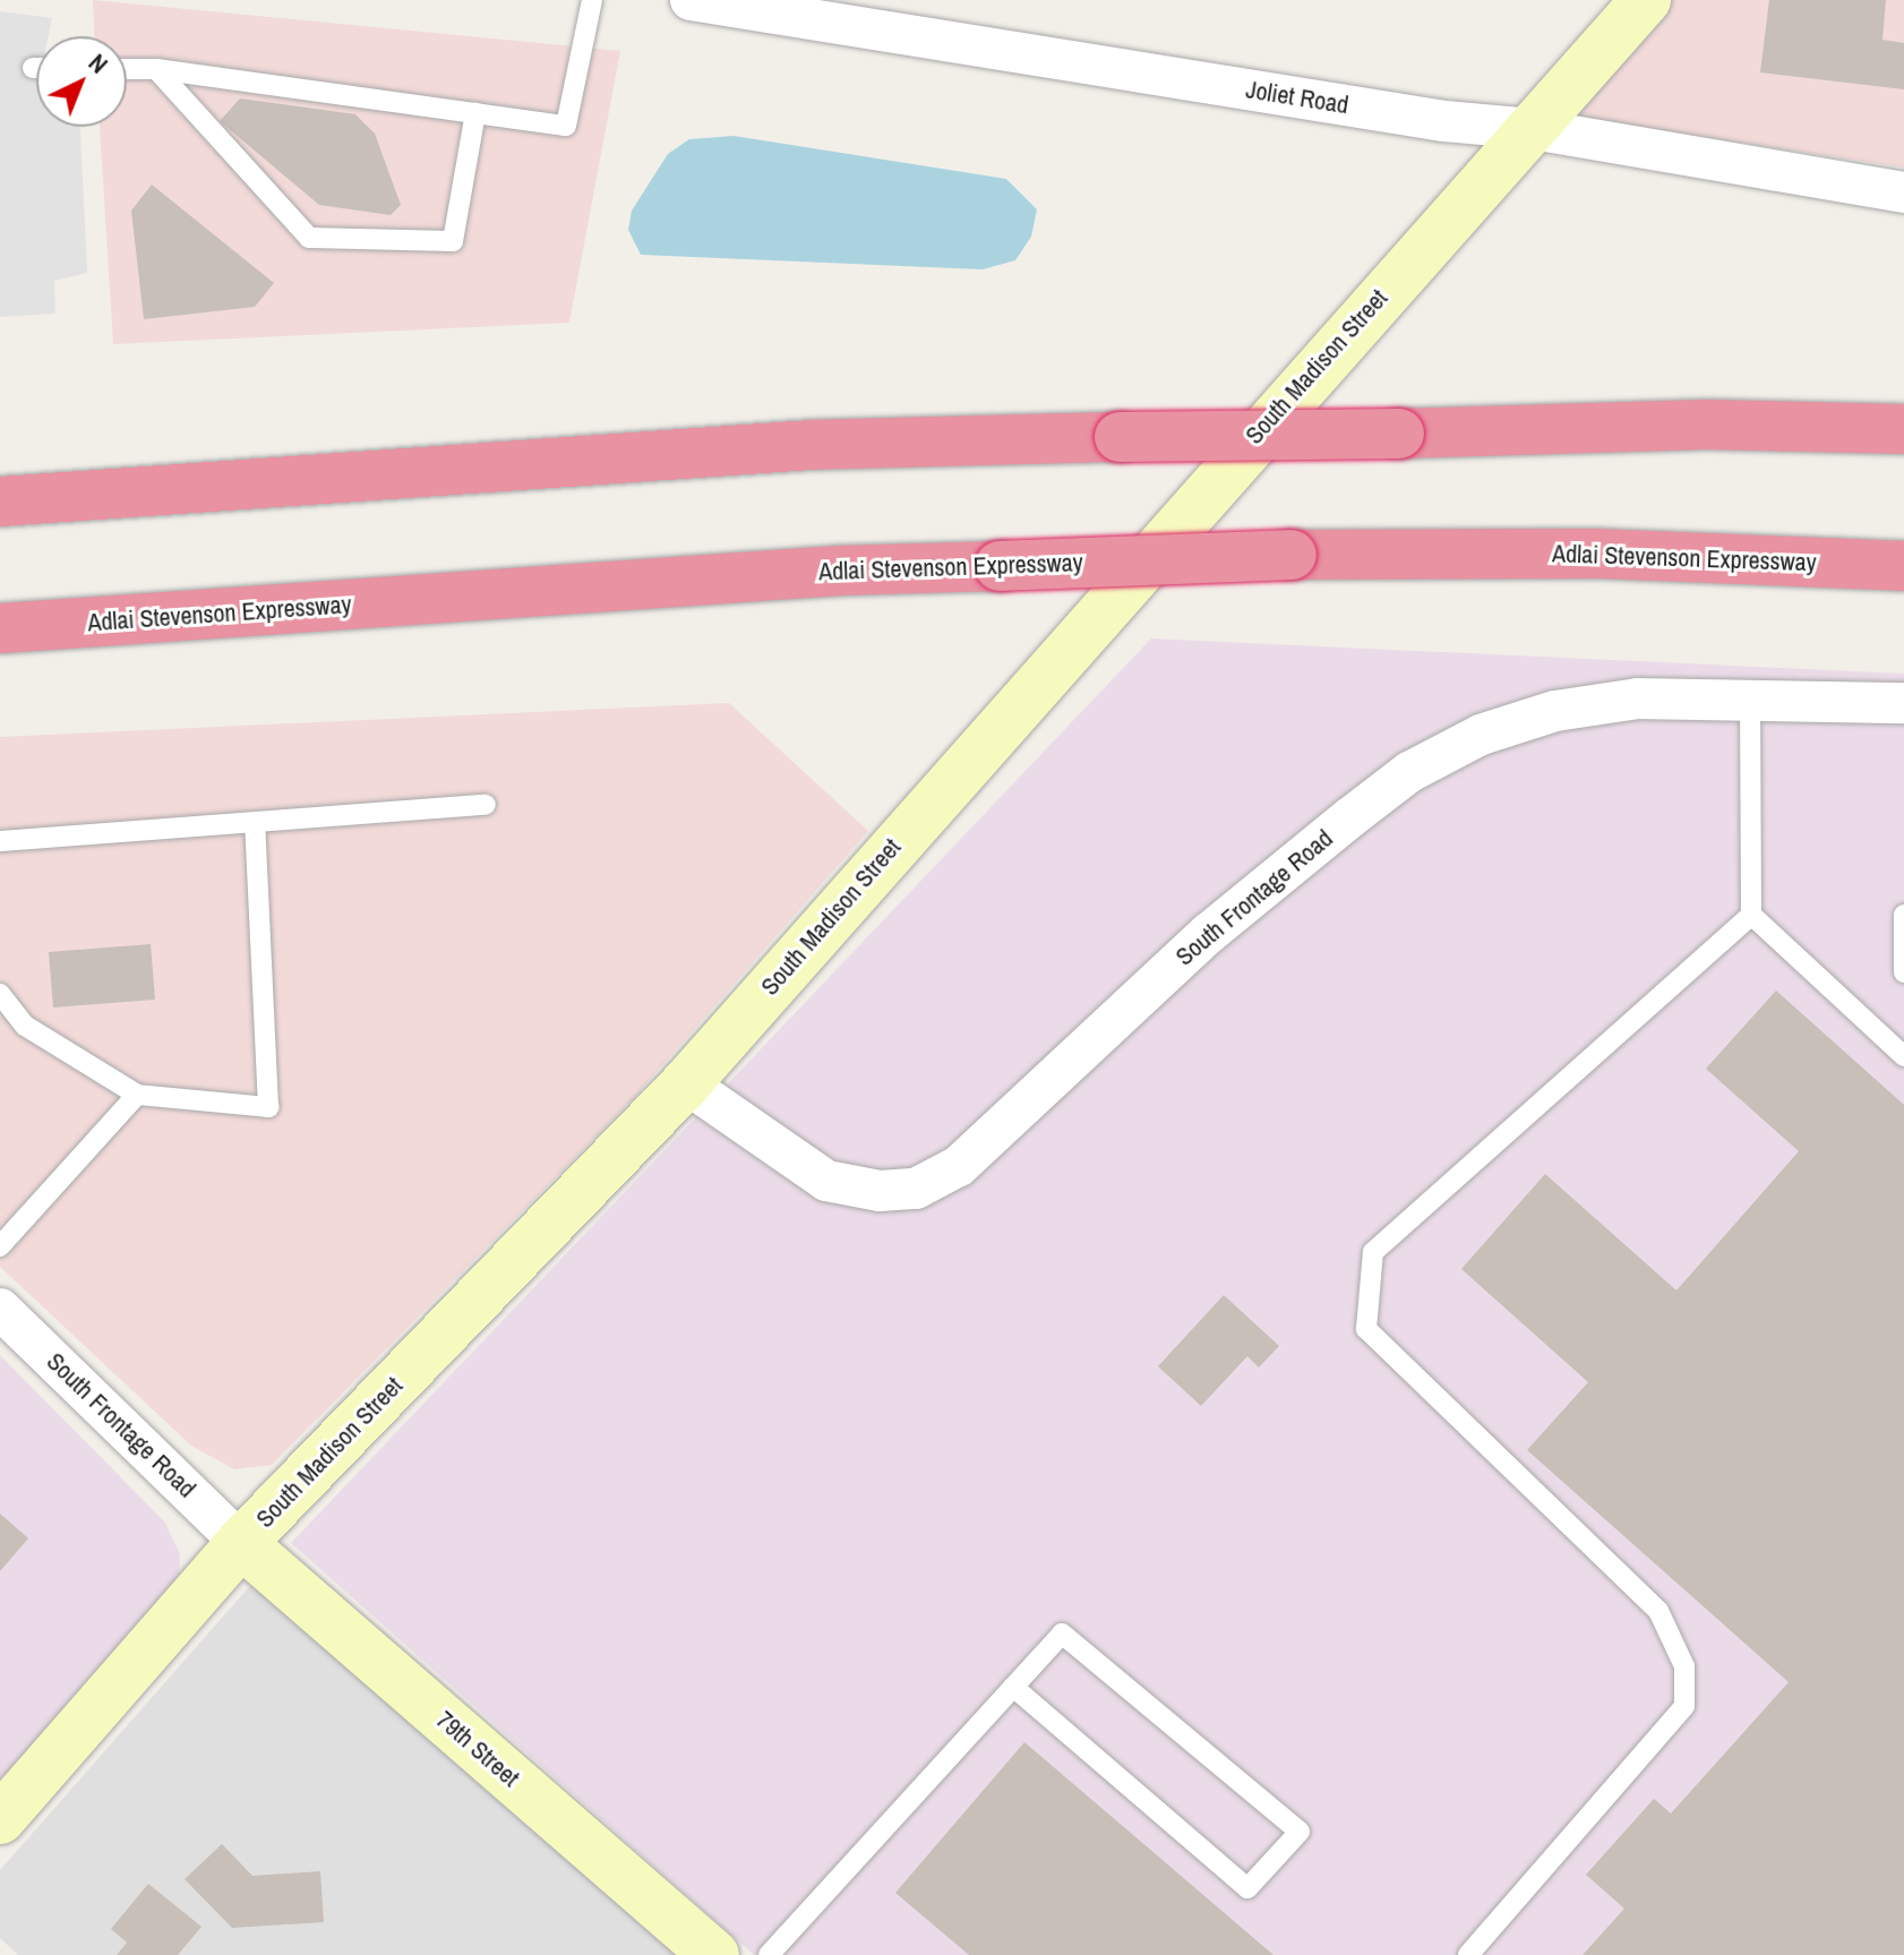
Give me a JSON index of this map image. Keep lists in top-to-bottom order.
{
  "streets": {
    "highway": ["Adlai Stevenson Expressway"],
    "street": [
      "Joliet Road",
      "South Madison Street",
      "South Frontage Road",
      "79th Street"
    ]
  },
  "crossings": [
    ["Joliet Road", "South Madison Street"],
    ["South Madison Street", "South Frontage Road"],
    ["South Madison Street", "79th Street"],
    ["South Frontage Road", "79th Street"]
  ],
  "north": "top right"
}
